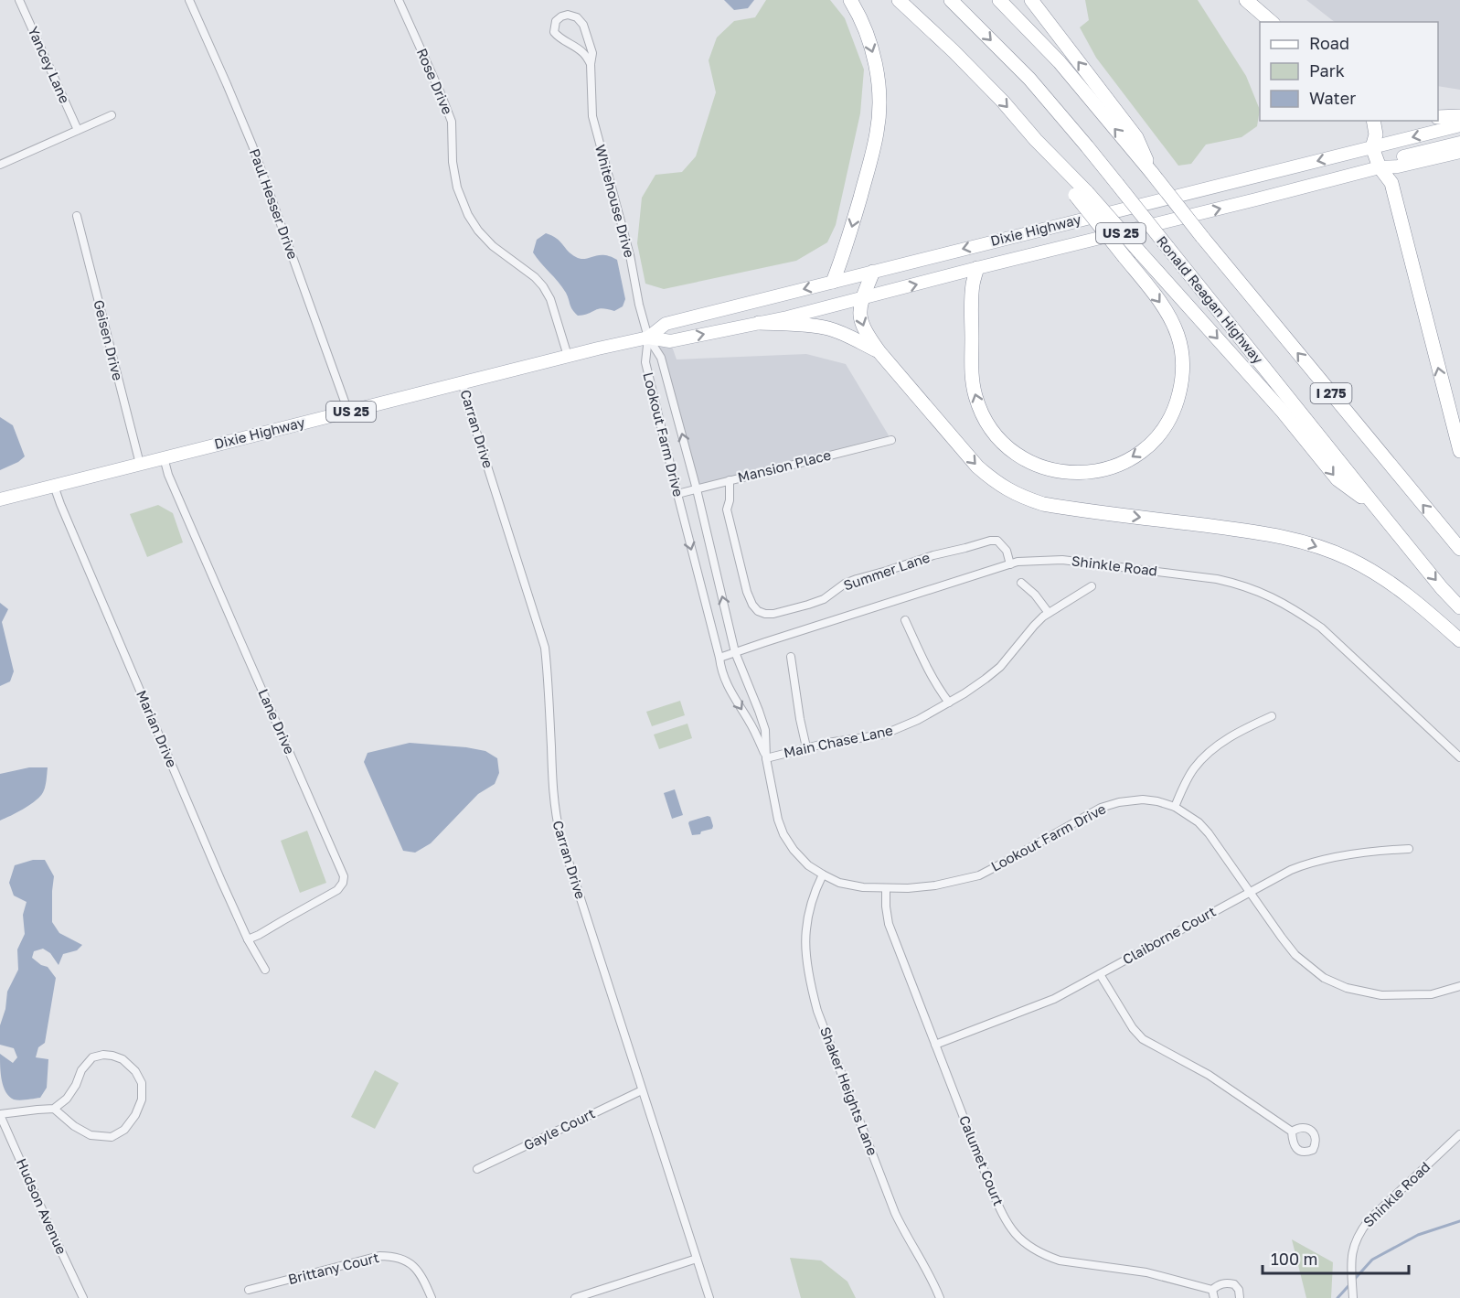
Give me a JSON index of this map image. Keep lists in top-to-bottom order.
{
  "streets": {
    "highway": ["Ronald Reagan Highway", "I 275"],
    "main road": ["Dixie Highway", "US 25"],
    "street": [
      "Yancey Lane",
      "Rose Drive",
      "Whitehouse Drive",
      "Paul Hesser Drive",
      "Geisen Drive",
      "Carran Drive",
      "Lookout Farm Drive",
      "Mansion Place",
      "Shinkle Road",
      "Summer Lane",
      "Lane Drive",
      "Marian Drive",
      "Main Chase Lane",
      "Claiborne Court",
      "Shaker Heights Lane",
      "Gayle Court",
      "Calumet Court",
      "Hudson Avenue",
      "Brittany Court"
    ]
  },
  "crossings": [
    ["Rose Drive", "Dixie Highway"],
    ["Whitehouse Drive", "Dixie Highway"],
    ["Whitehouse Drive", "Lookout Farm Drive"],
    ["Paul Hesser Drive", "Dixie Highway"],
    ["Dixie Highway", "Geisen Drive"],
    ["Dixie Highway", "Carran Drive"],
    ["Dixie Highway", "Lookout Farm Drive"],
    ["Dixie Highway", "Lane Drive"],
    ["Dixie Highway", "Marian Drive"],
    ["Carran Drive", "Gayle Court"],
    ["Lookout Farm Drive", "Mansion Place"],
    ["Lookout Farm Drive", "Shinkle Road"],
    ["Lookout Farm Drive", "Main Chase Lane"],
    ["Lookout Farm Drive", "Claiborne Court"],
    ["Lookout Farm Drive", "Shaker Heights Lane"],
    ["Lookout Farm Drive", "Calumet Court"],
    ["Mansion Place", "Summer Lane"],
    ["Shinkle Road", "Summer Lane"],
    ["Lane Drive", "Marian Drive"],
    ["Claiborne Court", "Calumet Court"]
  ],
  "legend": ["Road", "Park", "Water"],
  "scale_bar": "100 m"
}
